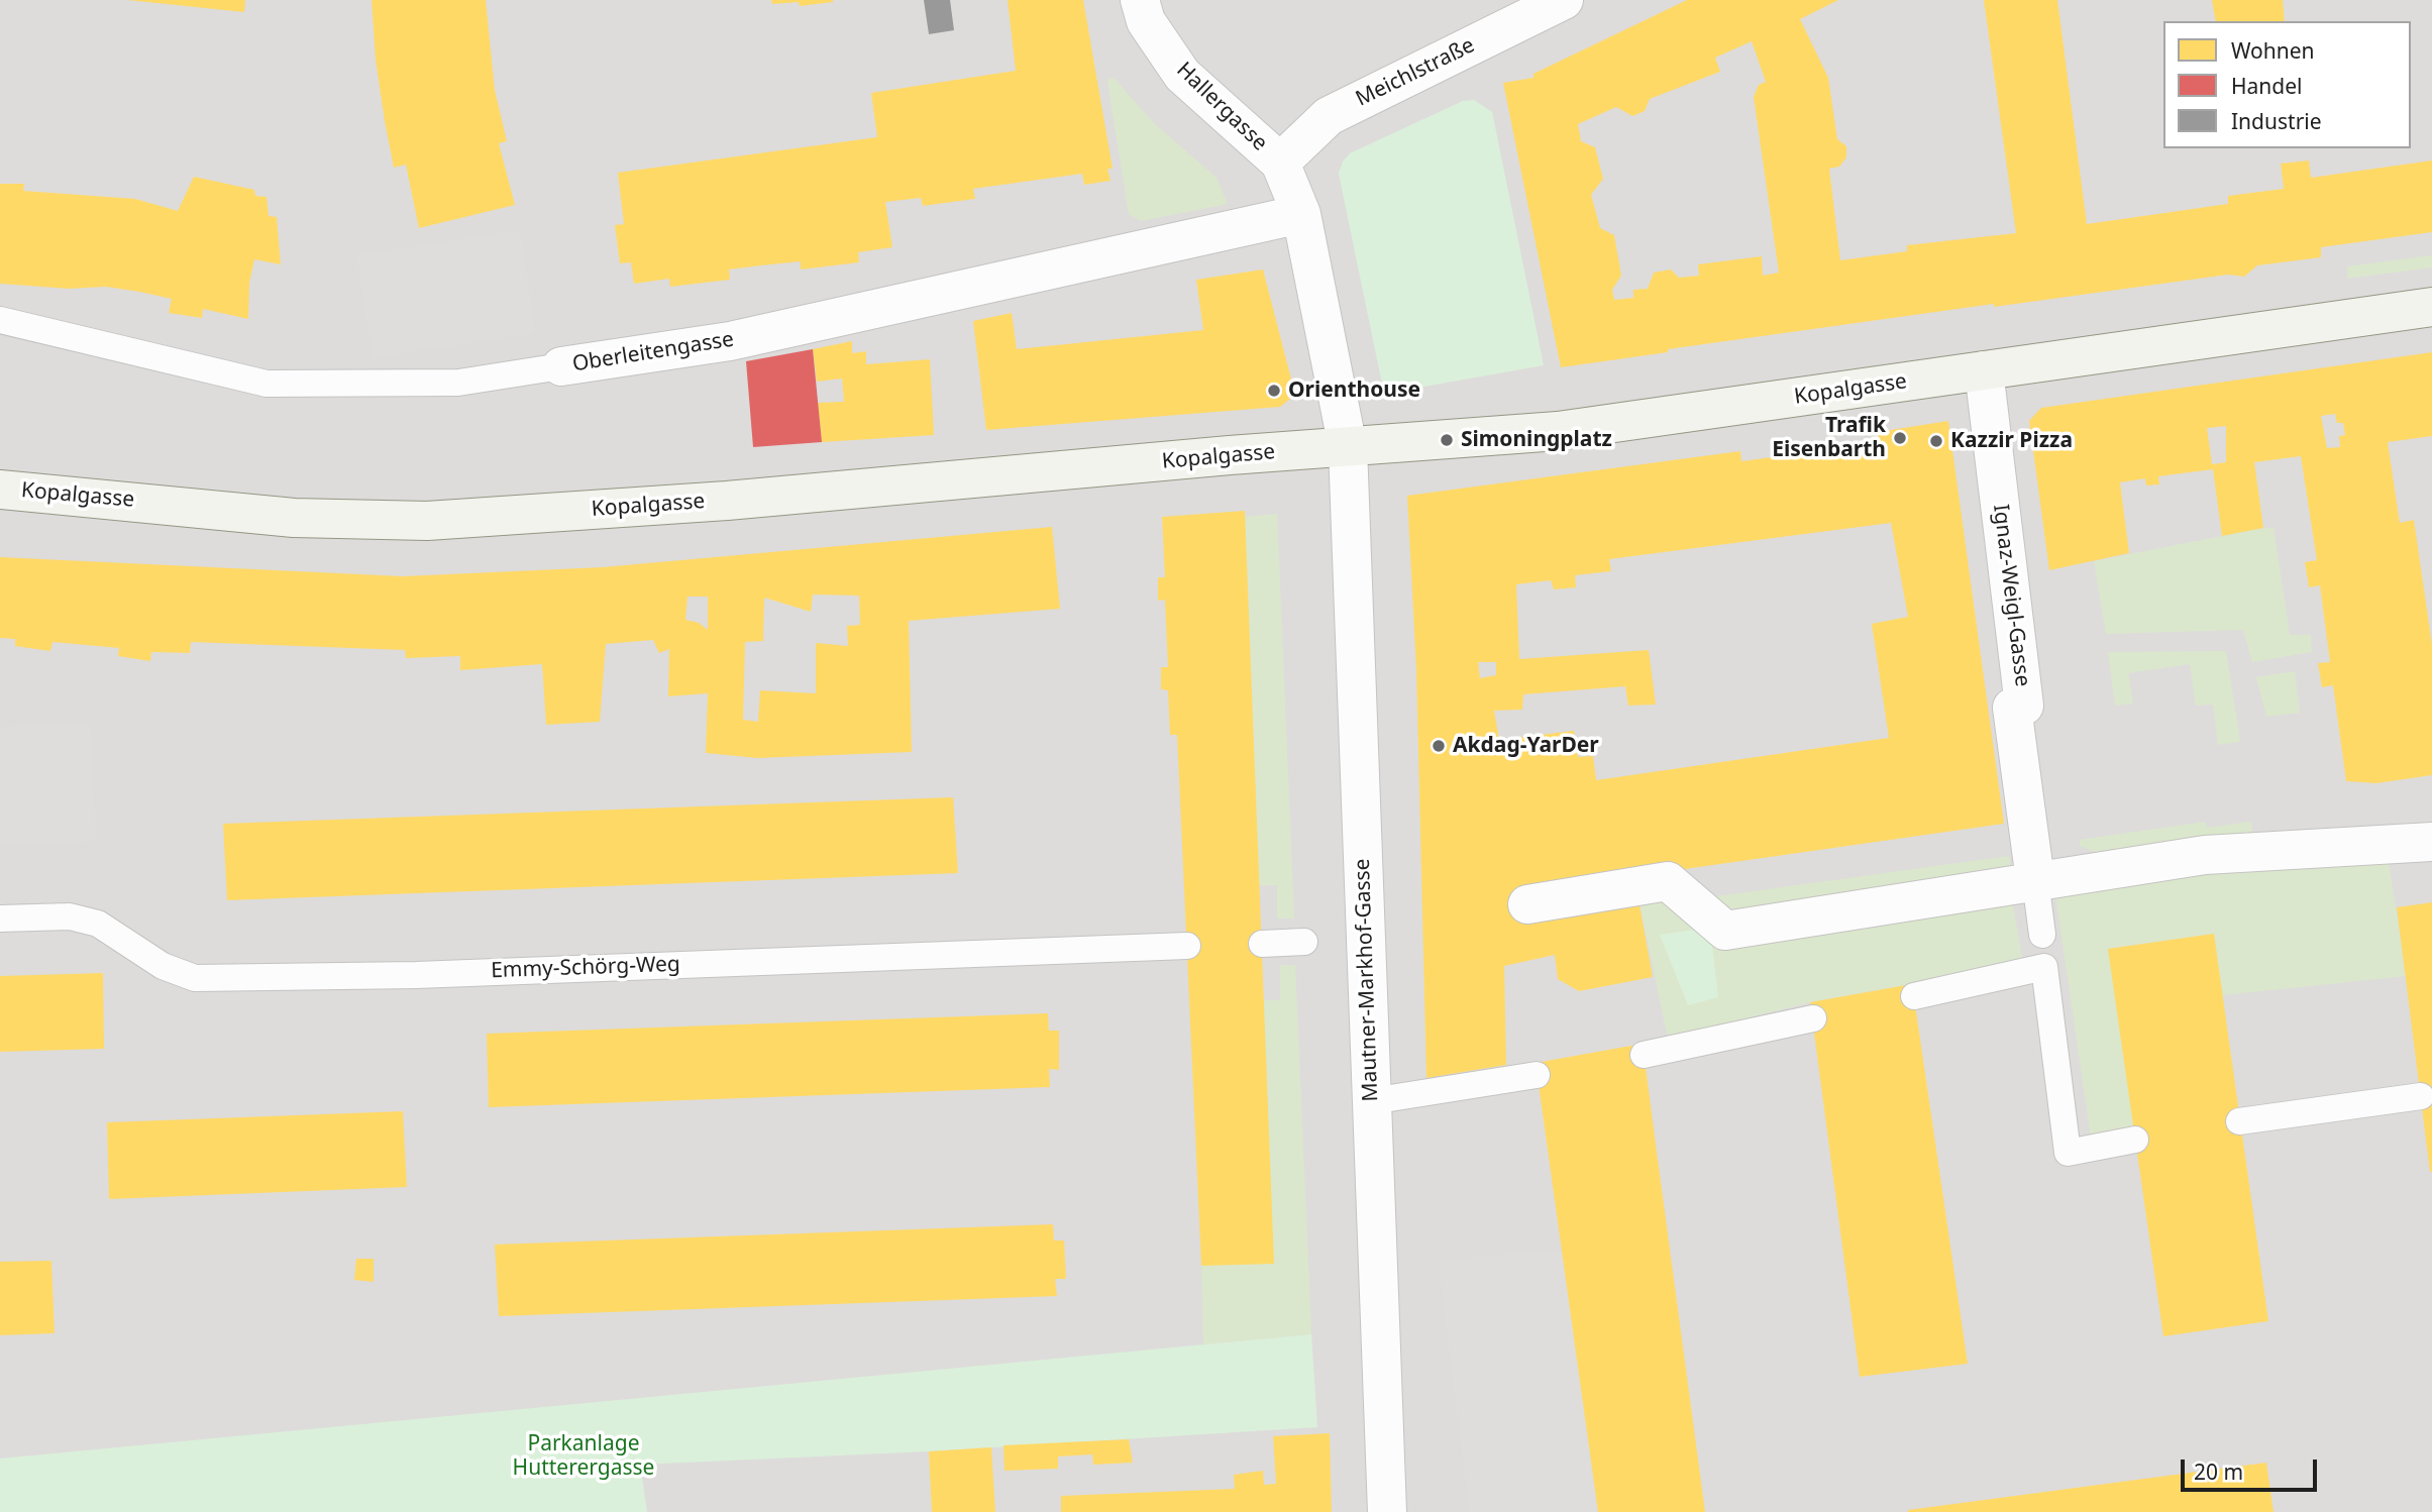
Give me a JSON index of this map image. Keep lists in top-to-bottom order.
{
  "streets": {
    "street": [
      "Meichlstraße",
      "Hallergasse",
      "Oberleitengasse",
      "Kopalgasse",
      "Ignaz-Weigl-Gasse",
      "Mautner-Markhof-Gasse"
    ],
    "lane": ["Emmy-Schörg-Weg"]
  },
  "crossings": [
    ["Meichlstraße", "Hallergasse"],
    ["Hallergasse", "Oberleitengasse"],
    ["Kopalgasse", "Ignaz-Weigl-Gasse"],
    ["Kopalgasse", "Mautner-Markhof-Gasse"]
  ],
  "parks": ["Parkanlage Hutterergasse"],
  "places": [
    "Orienthouse",
    "Trafik Eisenbarth",
    "Simoningplatz",
    "Kazzir Pizza",
    "Akdag-YarDer"
  ],
  "legend": ["Wohnen", "Handel", "Industrie"],
  "scale_bar": "20 m"
}
